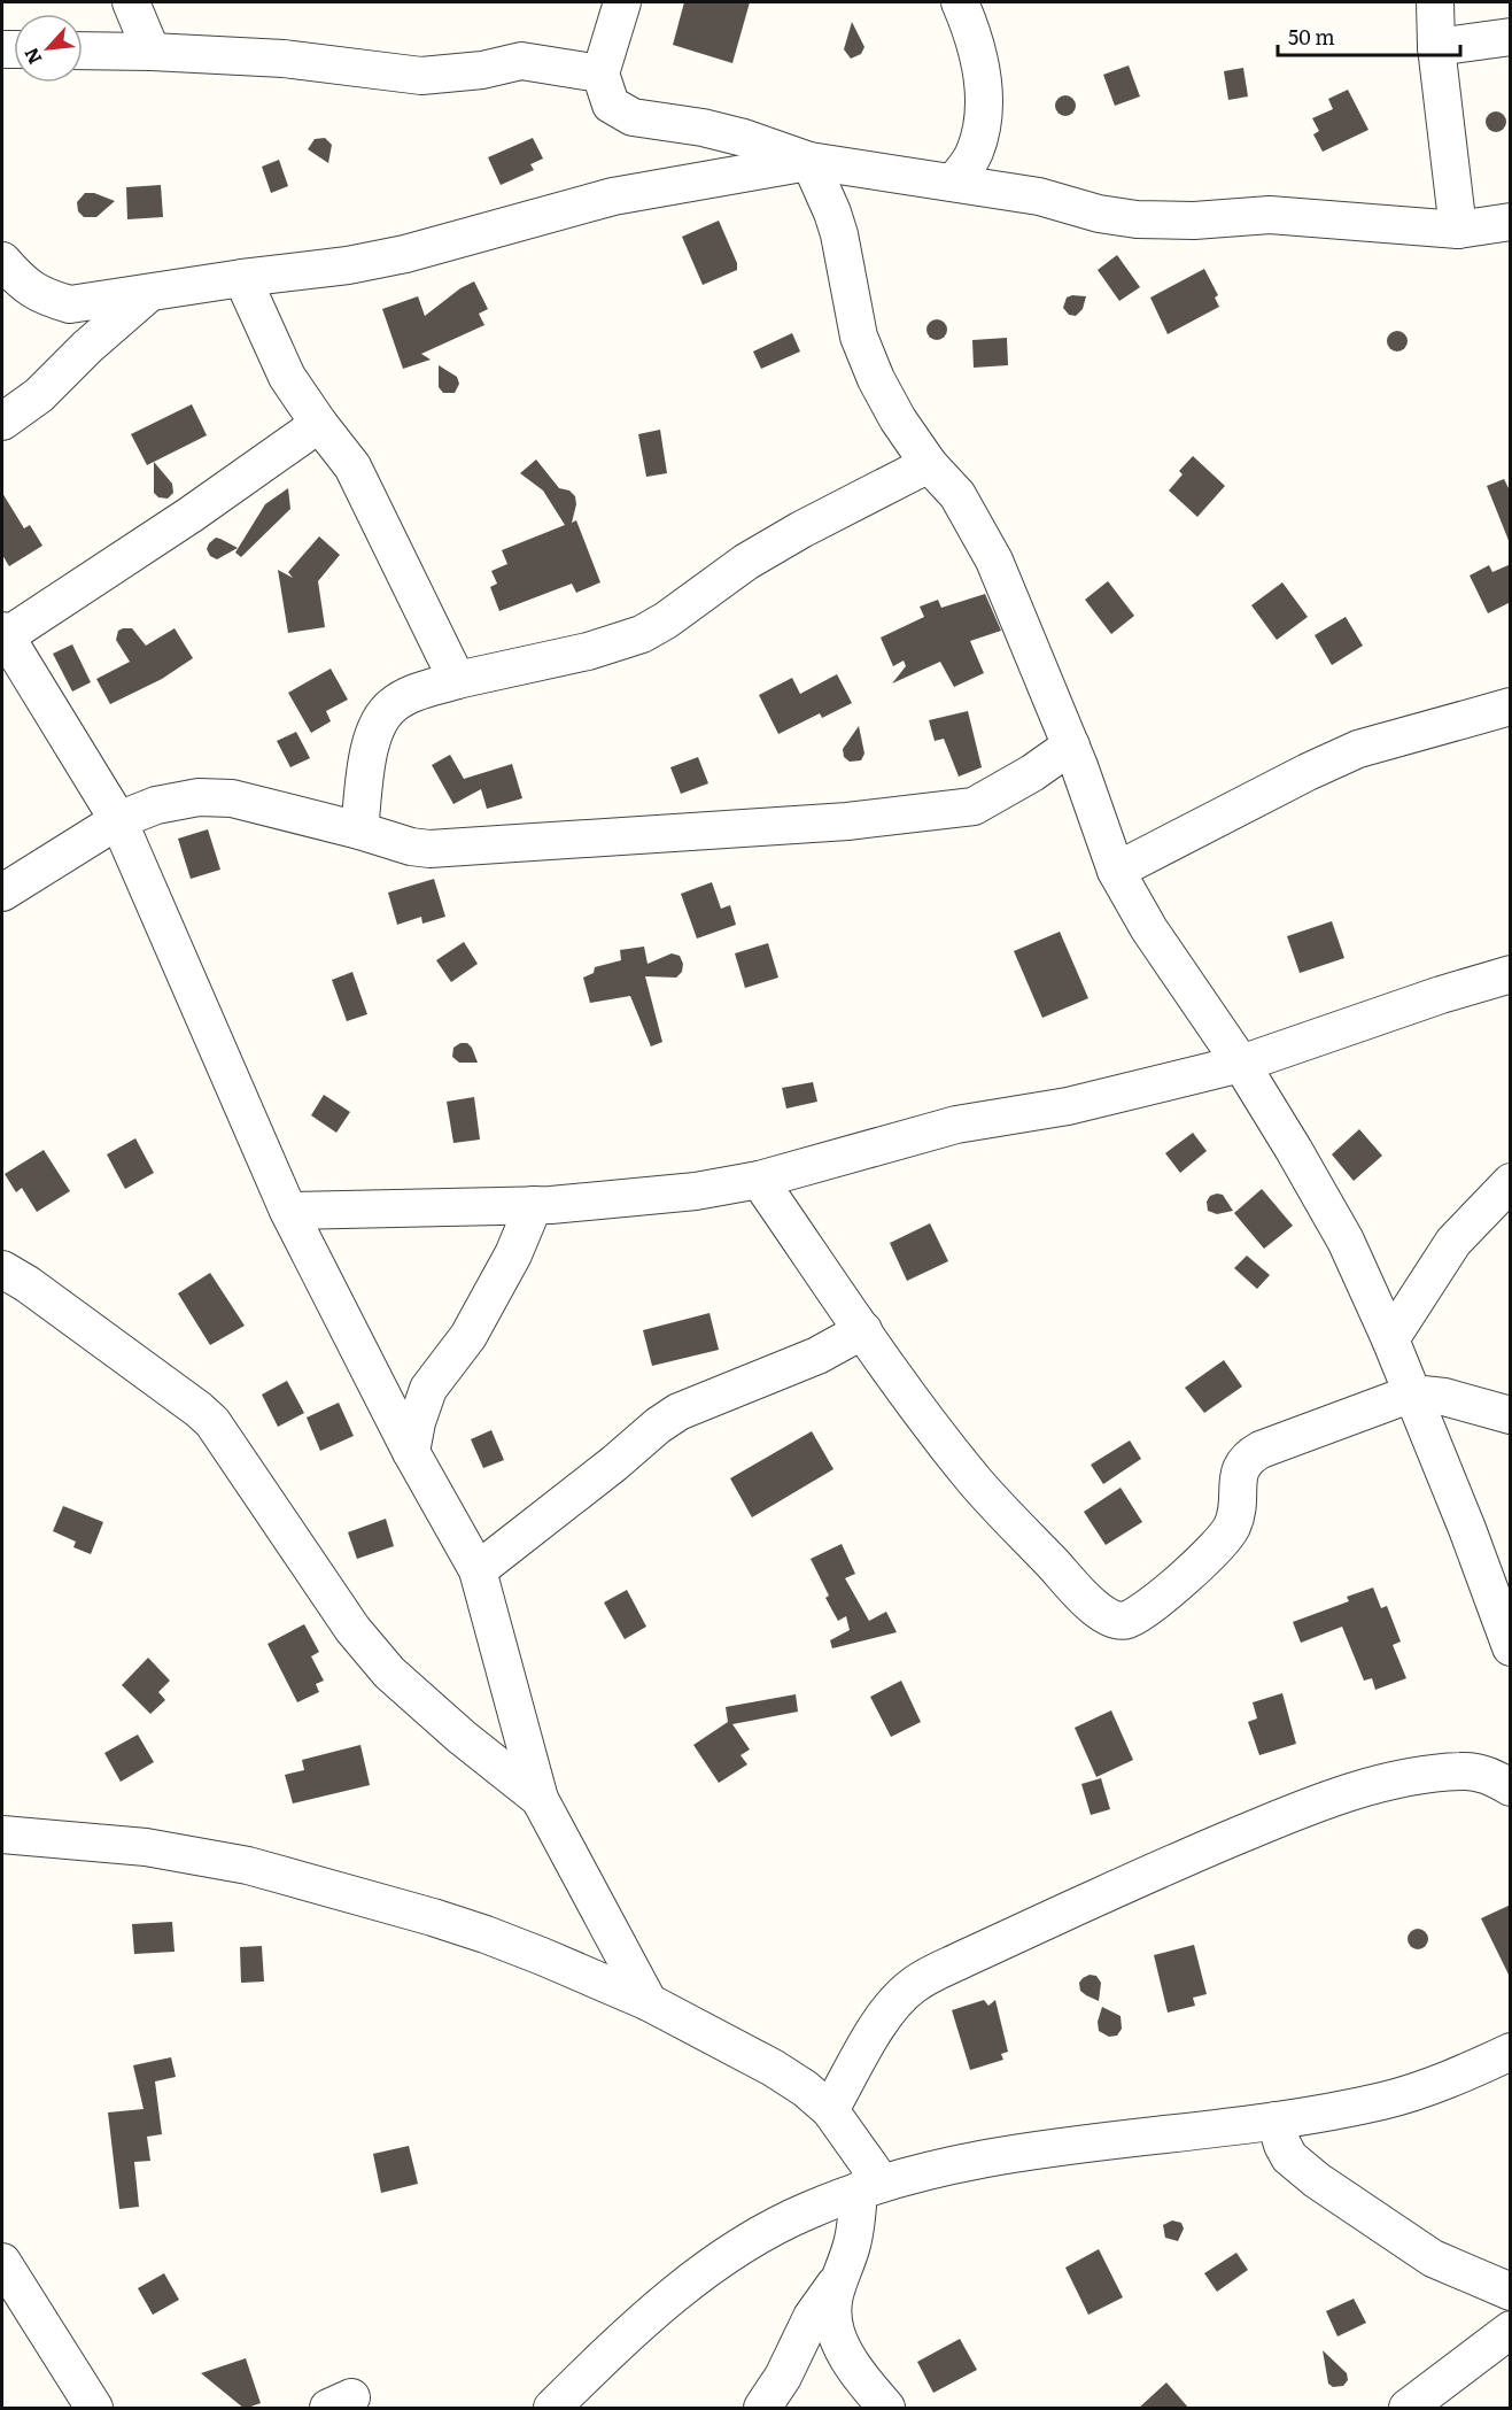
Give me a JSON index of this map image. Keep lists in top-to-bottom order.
{
  "scale_bar": "50 m",
  "north": "bottom left"
}
